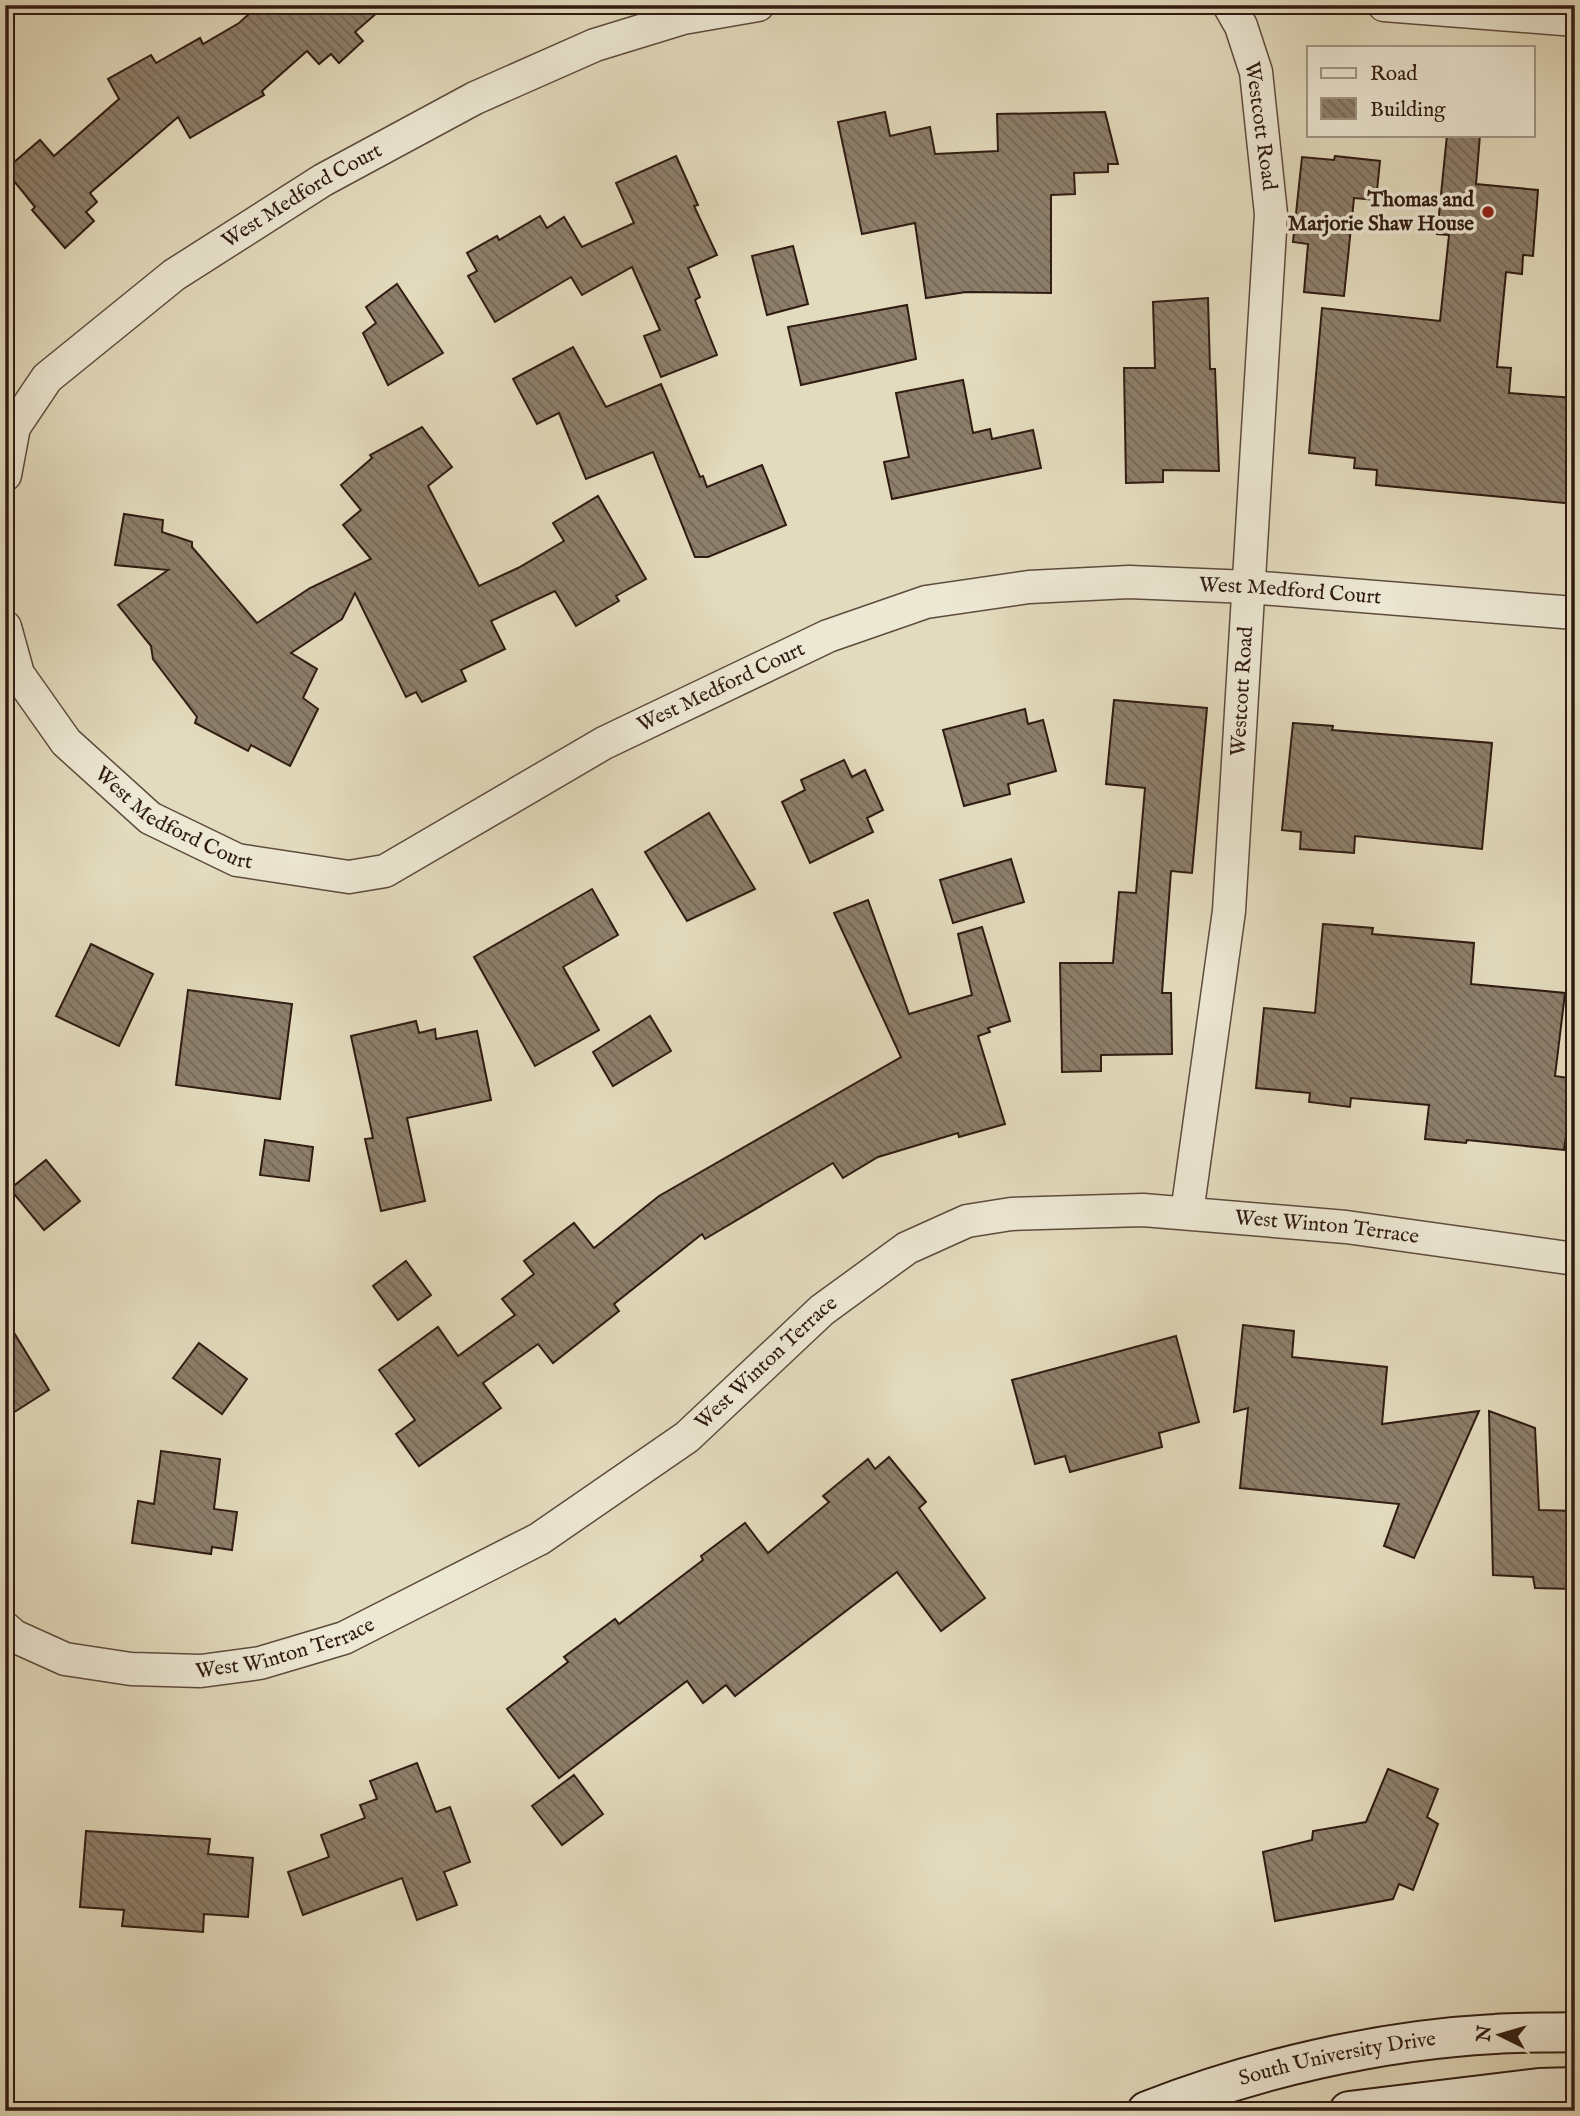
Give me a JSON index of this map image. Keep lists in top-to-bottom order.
{
  "streets": {
    "main road": ["South University Drive"],
    "street": ["Westcott Road", "West Medford Court", "West Winton Terrace"]
  },
  "crossings": [
    ["Westcott Road", "West Medford Court"],
    ["Westcott Road", "West Winton Terrace"]
  ],
  "places": ["Thomas and Marjorie Shaw House"],
  "legend": ["Road", "Building"],
  "north": "left"
}
